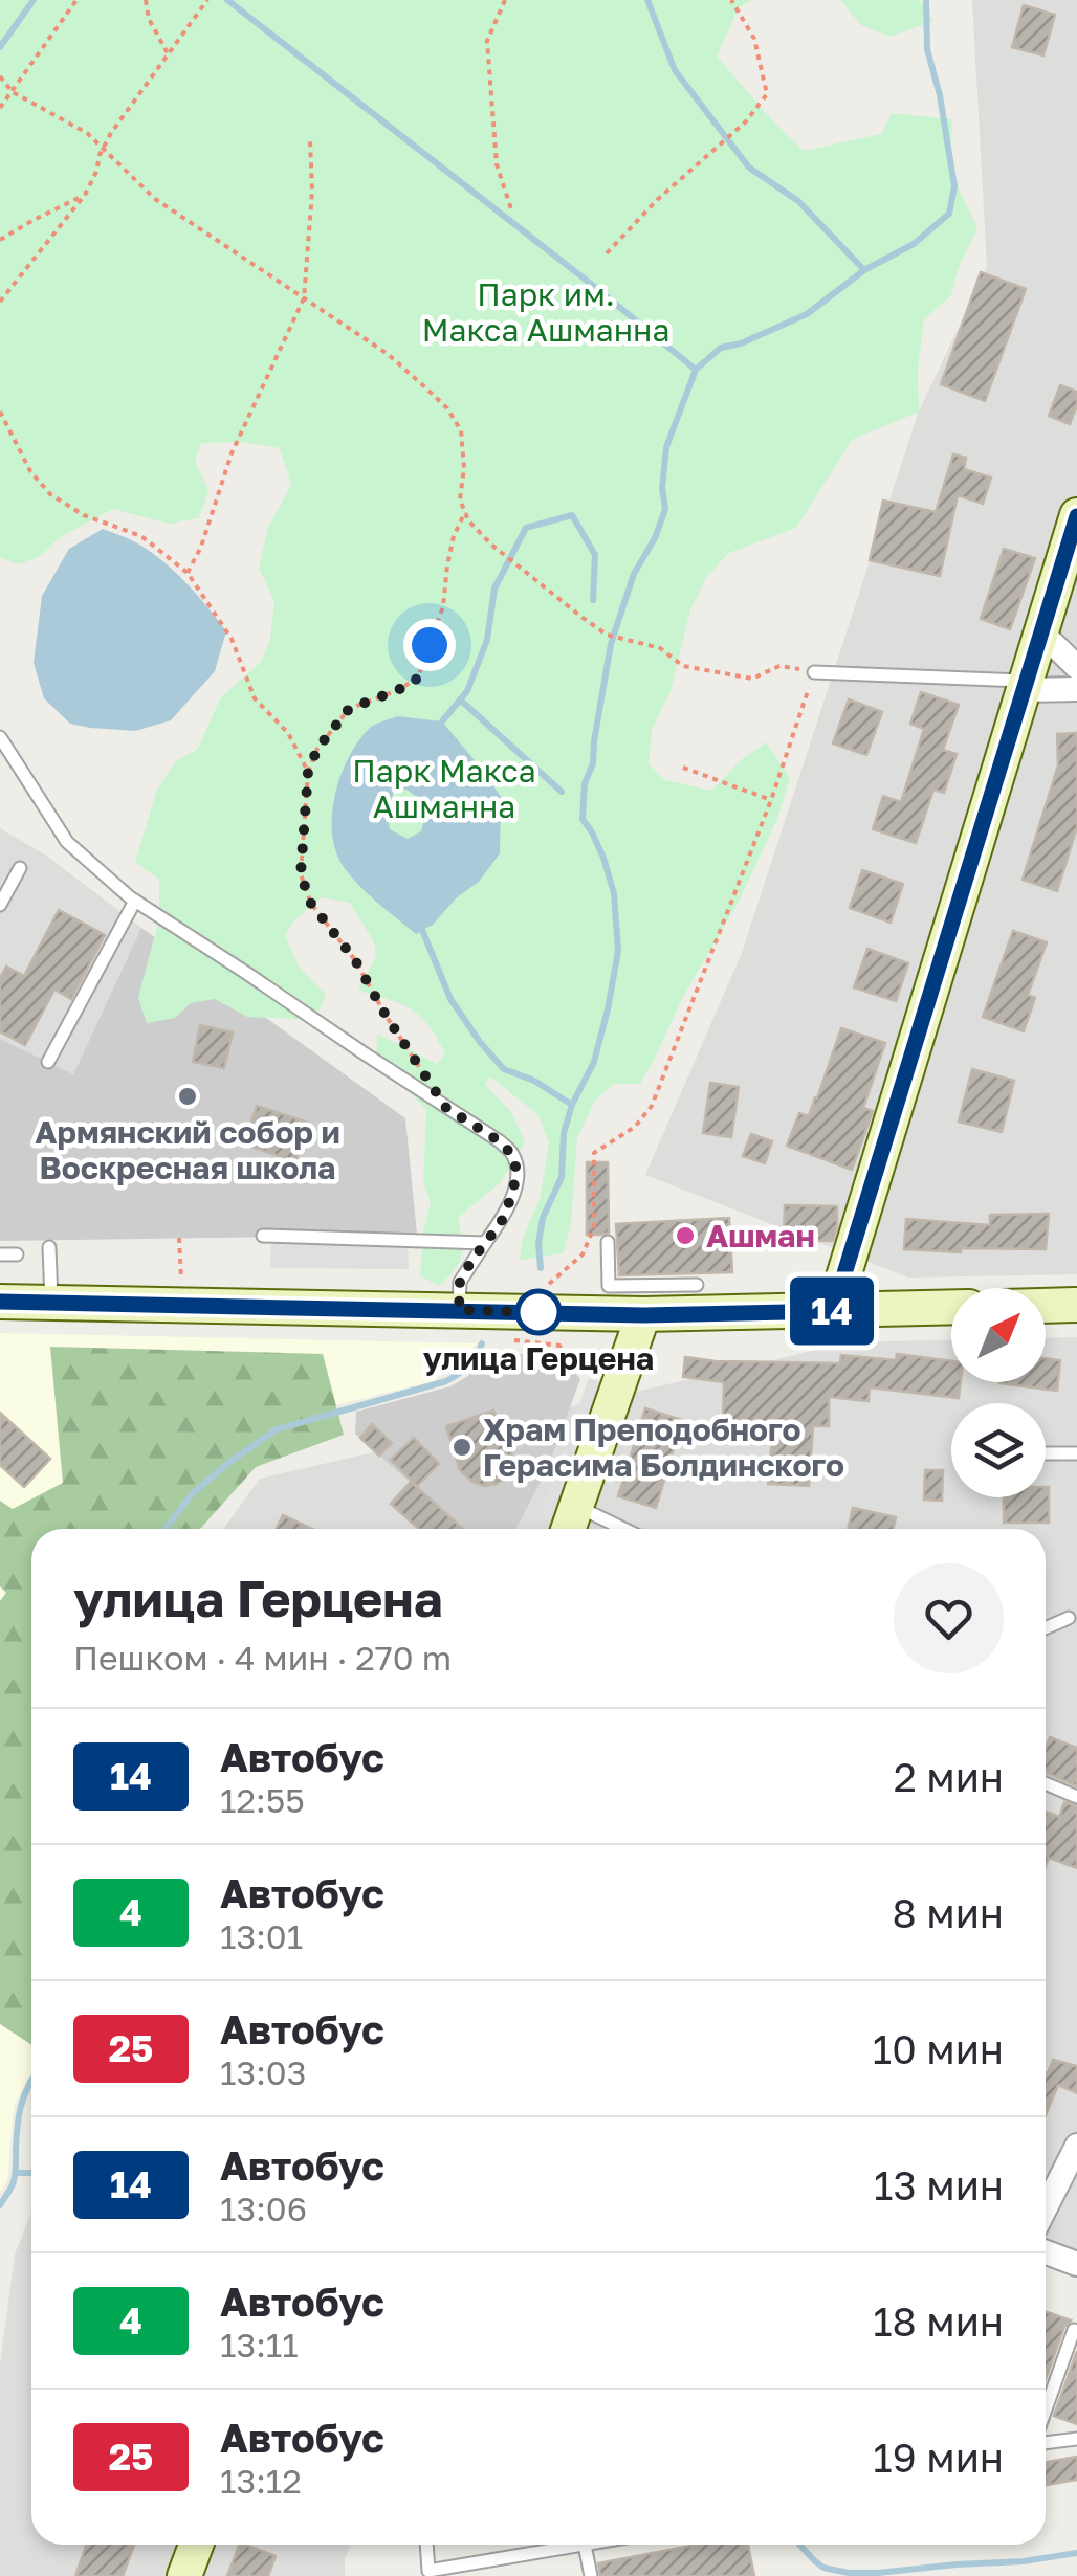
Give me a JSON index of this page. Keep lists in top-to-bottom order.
{
  "parks": ["Парк им. Макса Ашманна", "Парк Макса Ашманна"],
  "places": [
    "Армянский собор и Воскресная школа",
    "Ашман",
    "улица Герцена",
    "Храм Преподобного Герасима Болдинского"
  ],
  "lines": ["bus line 14"],
  "north": "top right",
  "page": {
    "on_map": "14",
    "heading": ["улица Герцена", "Пешком · 4 мин · 270 m"],
    "list": [
      {
        "mark": "14",
        "name": "Автобус",
        "note": "12:55",
        "value": "2 мин"
      },
      {
        "mark": "4",
        "name": "Автобус",
        "note": "13:01",
        "value": "8 мин"
      },
      {
        "mark": "25",
        "name": "Автобус",
        "note": "13:03",
        "value": "10 мин"
      },
      {
        "mark": "14",
        "name": "Автобус",
        "note": "13:06",
        "value": "13 мин"
      },
      {
        "mark": "4",
        "name": "Автобус",
        "note": "13:11",
        "value": "18 мин"
      },
      {
        "mark": "25",
        "name": "Автобус",
        "note": "13:12",
        "value": "19 мин"
      }
    ]
  }
}
